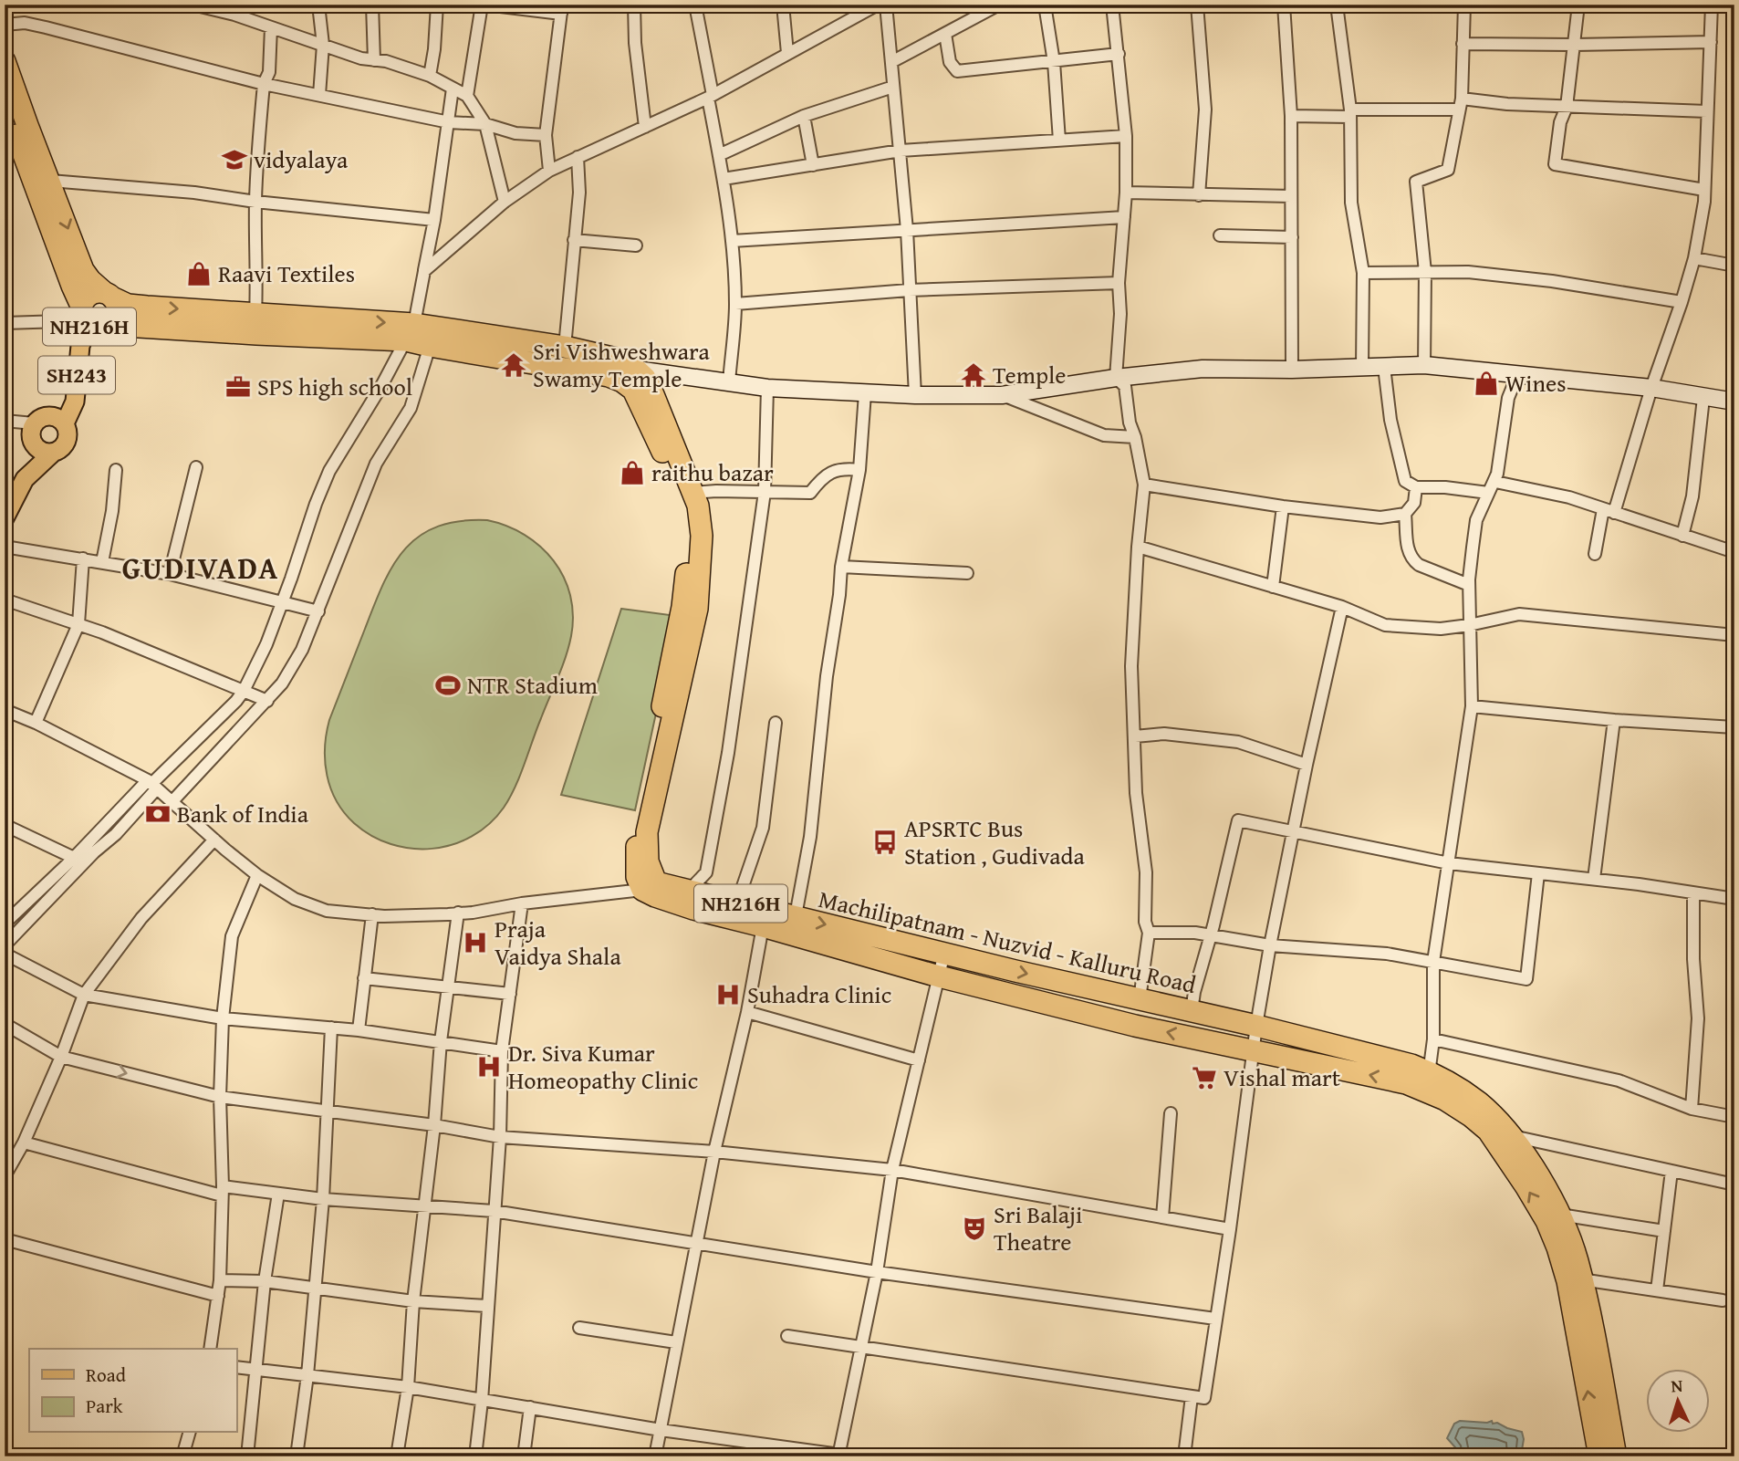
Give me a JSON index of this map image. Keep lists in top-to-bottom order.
{
  "streets": {
    "highway": ["NH216H", "Machilipatnam - Nuzvid - Kalluru Road"],
    "main road": ["SH243"]
  },
  "crossings": [
    ["NH216H", "SH243"],
    ["NH216H", "Machilipatnam - Nuzvid - Kalluru Road"]
  ],
  "districts": ["GUDIVADA"],
  "places": {
    "school or university": ["vidyalaya"],
    "shop": ["Raavi Textiles", "Wines", "raithu bazar"],
    "temple": ["Sri Vishweshwara Swamy Temple", "Temple"],
    "office": ["SPS high school"],
    "sports": ["NTR Stadium"],
    "bank": ["Bank of India"],
    "bus stop": ["APSRTC Bus Station , Gudivada"],
    "hospital": ["Praja Vaidya Shala", "Suhadra Clinic", "Dr. Siva Kumar Homeopathy Clinic"],
    "supermarket": ["Vishal mart"],
    "theatre": ["Sri Balaji Theatre"]
  },
  "legend": ["Road", "Park"],
  "north": "top"
}
